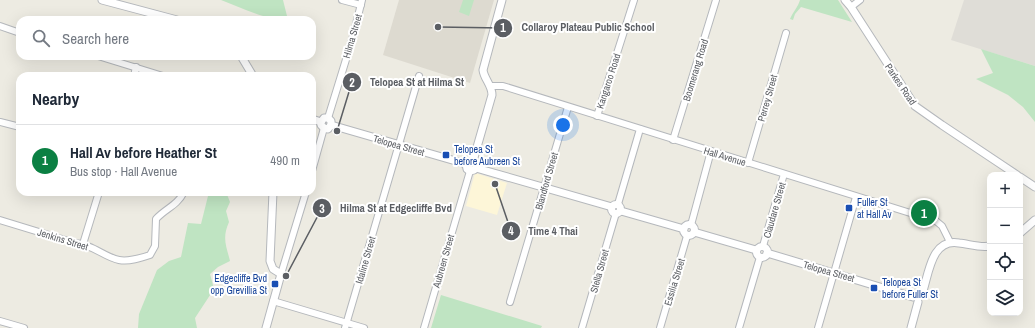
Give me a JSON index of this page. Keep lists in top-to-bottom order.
{
  "streets": {
    "street": [
      "Hilma Street",
      "Boomerang Road",
      "Kangaroo Road",
      "Parkes Road",
      "Perrey Street",
      "Telopea Street",
      "Hall Avenue",
      "Blandford Street",
      "Claudare Street",
      "Jenkins Street",
      "Idaline Street",
      "Aubreen Street",
      "Stella Street",
      "Essilia Street"
    ]
  },
  "crossings": [
    ["Hilma Street", "Telopea Street"],
    ["Boomerang Road", "Hall Avenue"],
    ["Kangaroo Road", "Hall Avenue"],
    ["Perrey Street", "Hall Avenue"],
    ["Telopea Street", "Blandford Street"],
    ["Telopea Street", "Claudare Street"],
    ["Telopea Street", "Idaline Street"],
    ["Telopea Street", "Aubreen Street"],
    ["Telopea Street", "Stella Street"],
    ["Telopea Street", "Essilia Street"],
    ["Hall Avenue", "Blandford Street"],
    ["Hall Avenue", "Claudare Street"],
    ["Hall Avenue", "Aubreen Street"],
    ["Hall Avenue", "Stella Street"]
  ],
  "places": {
    "other": [
      "Collaroy Plateau Public School",
      "Telopea St at Hilma St",
      "Time 4 Thai",
      "Hilma St at Edgecliffe Bvd"
    ],
    "transit": [
      "Telopea St before Aubreen St",
      "Fuller St at Hall Av",
      "Edgecliffe Bvd opp Grevillia St",
      "Telopea St before Fuller St"
    ]
  },
  "page": {
    "search": "Search here",
    "heading": "Nearby",
    "list": [
      {
        "mark": "1",
        "name": "Hall Av before Heather St",
        "note": "Bus stop · Hall Avenue",
        "value": "490 m"
      }
    ],
    "map_buttons": ["+", "−"],
    "pins": "1"
  }
}
